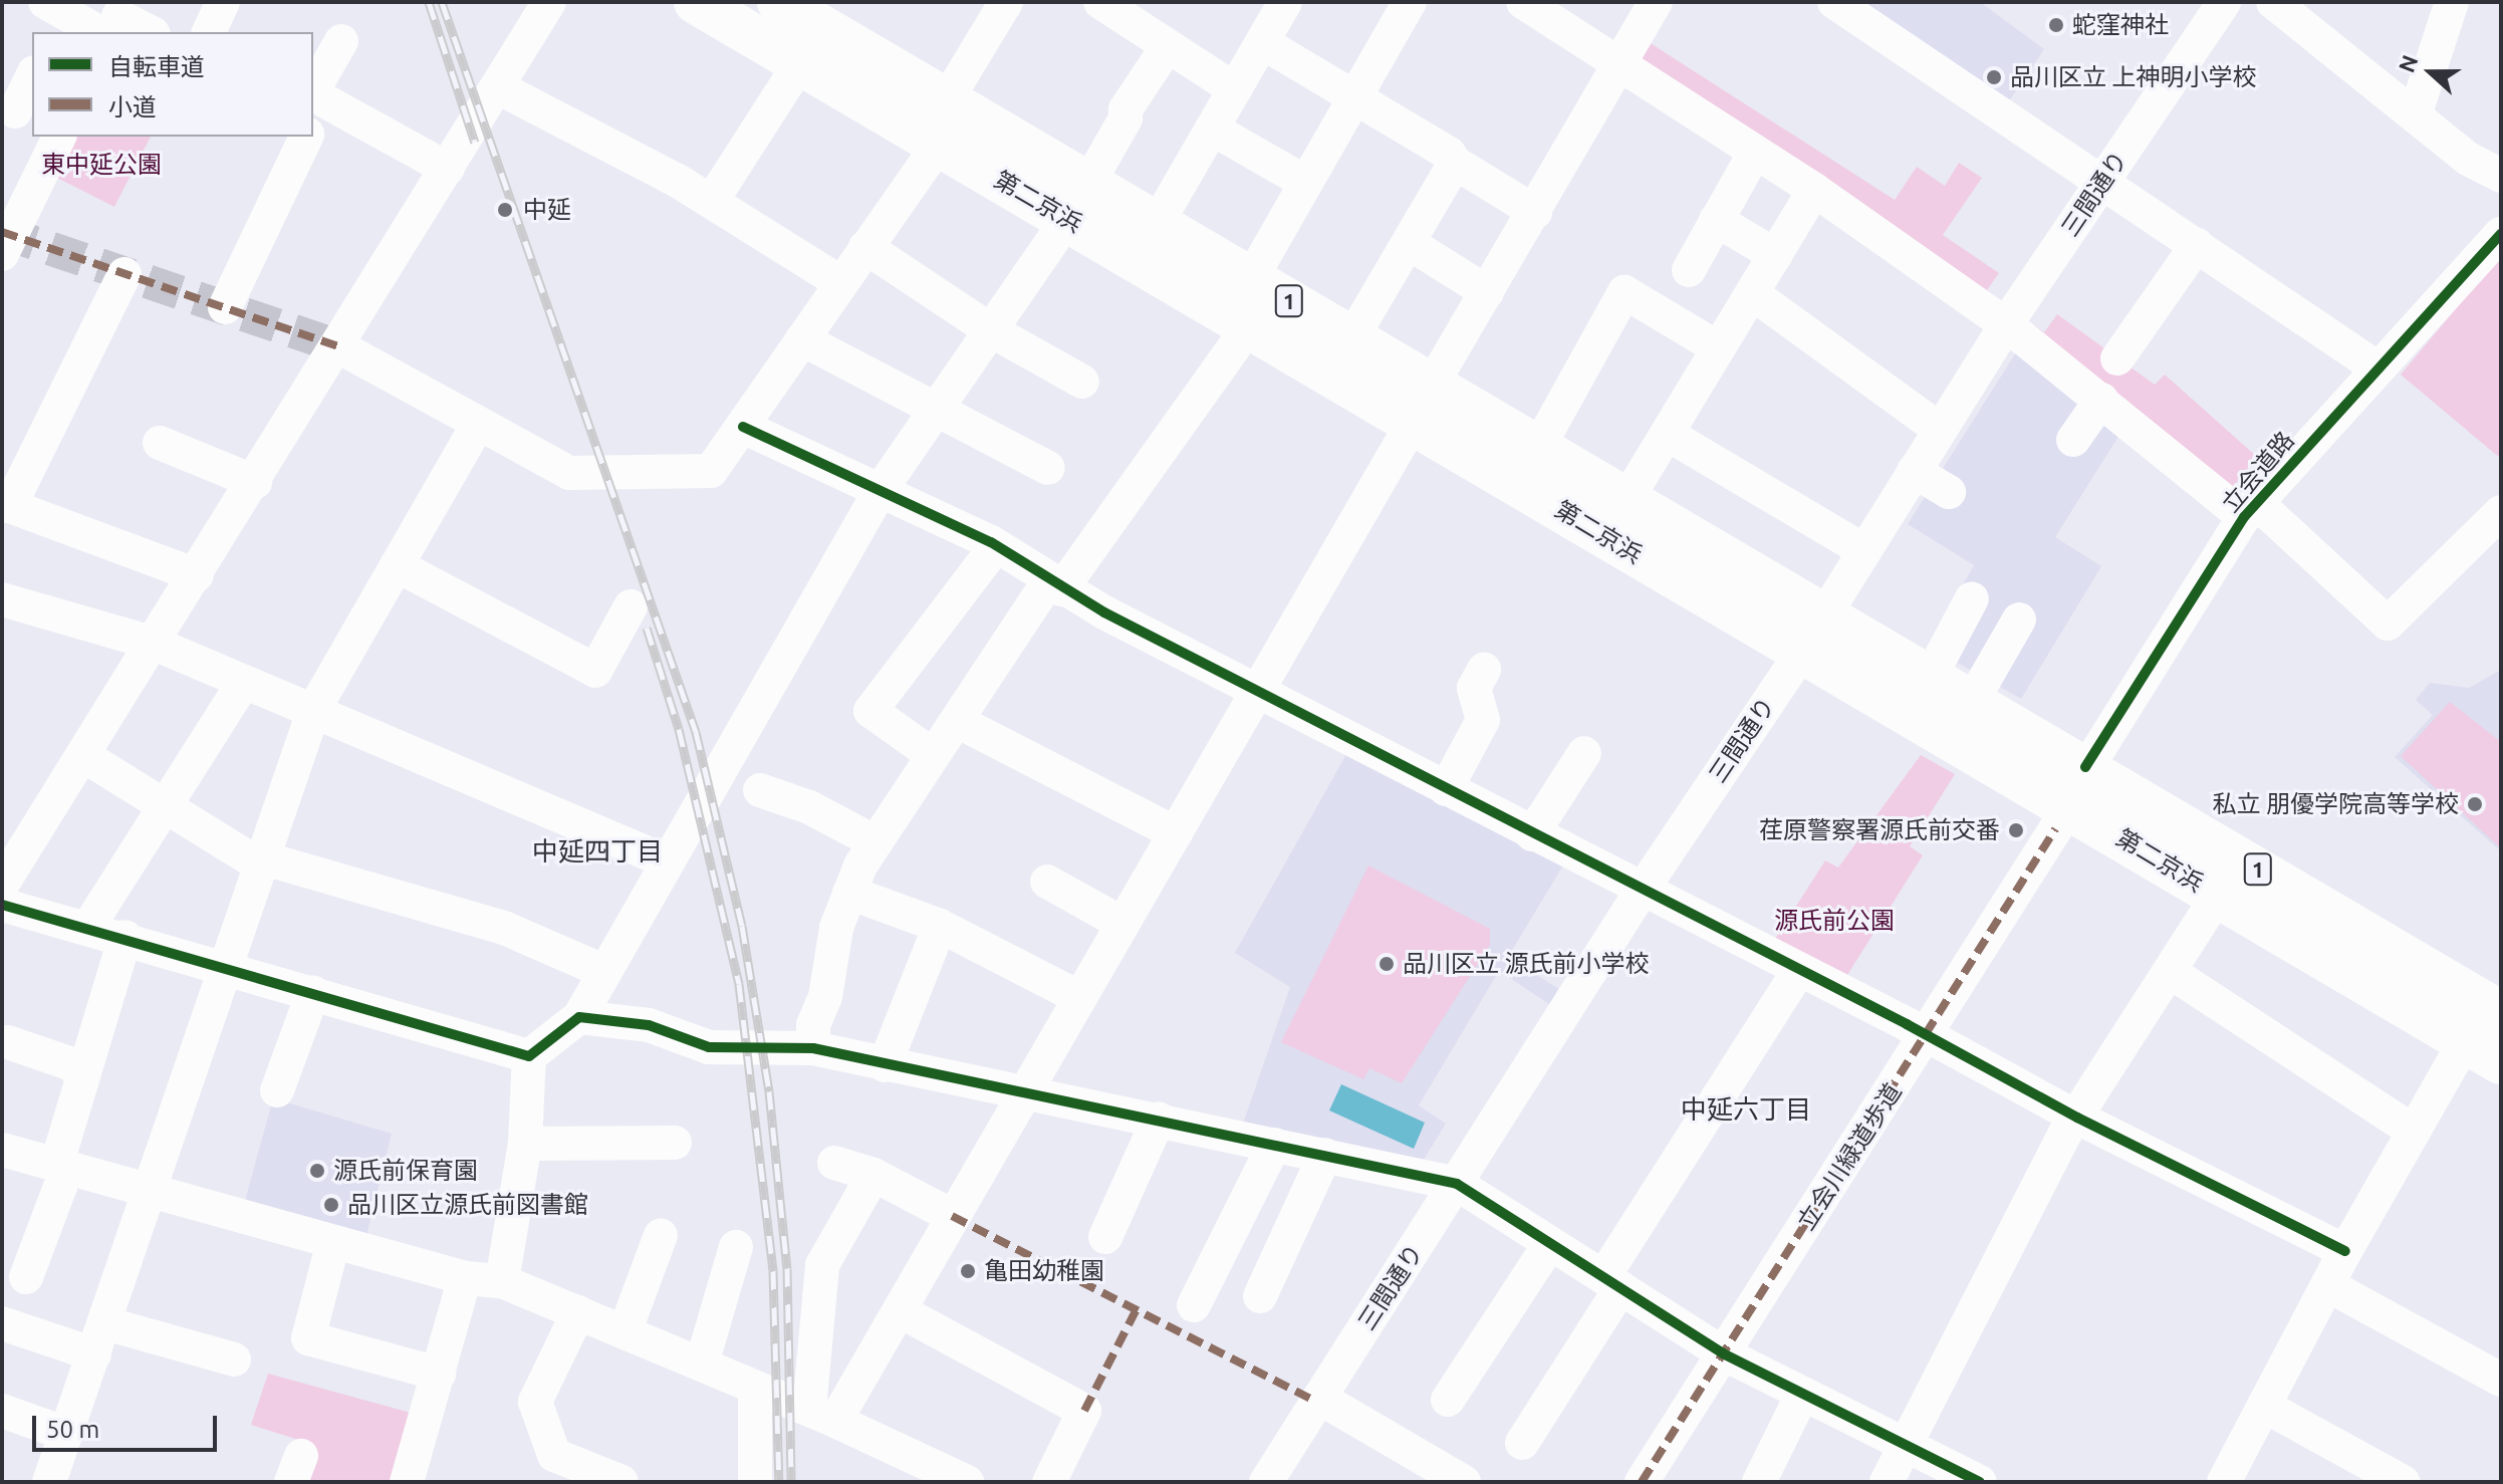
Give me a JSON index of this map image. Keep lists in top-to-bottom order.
{
  "streets": {
    "highway": ["第二京浜", "1"],
    "street": ["三間通り", "立会道路", "立会川緑道歩道"]
  },
  "crossings": [
    ["三間通り", "第二京浜"],
    ["第二京浜", "立会道路"],
    ["第二京浜", "立会川緑道歩道"],
    ["立会道路", "立会川緑道歩道"]
  ],
  "districts": ["中延四丁目", "中延六丁目"],
  "parks": ["東中延公園", "源氏前公園"],
  "places": [
    "蛇窪神社",
    "品川区立 上神明小学校",
    "中延",
    "私立 朋優学院高等学校",
    "荏原警察署源氏前交番",
    "品川区立 源氏前小学校",
    "源氏前保育園",
    "品川区立源氏前図書館",
    "亀田幼稚園"
  ],
  "legend": ["自転車道", "小道"],
  "scale_bar": "50 m",
  "north": "left"
}
